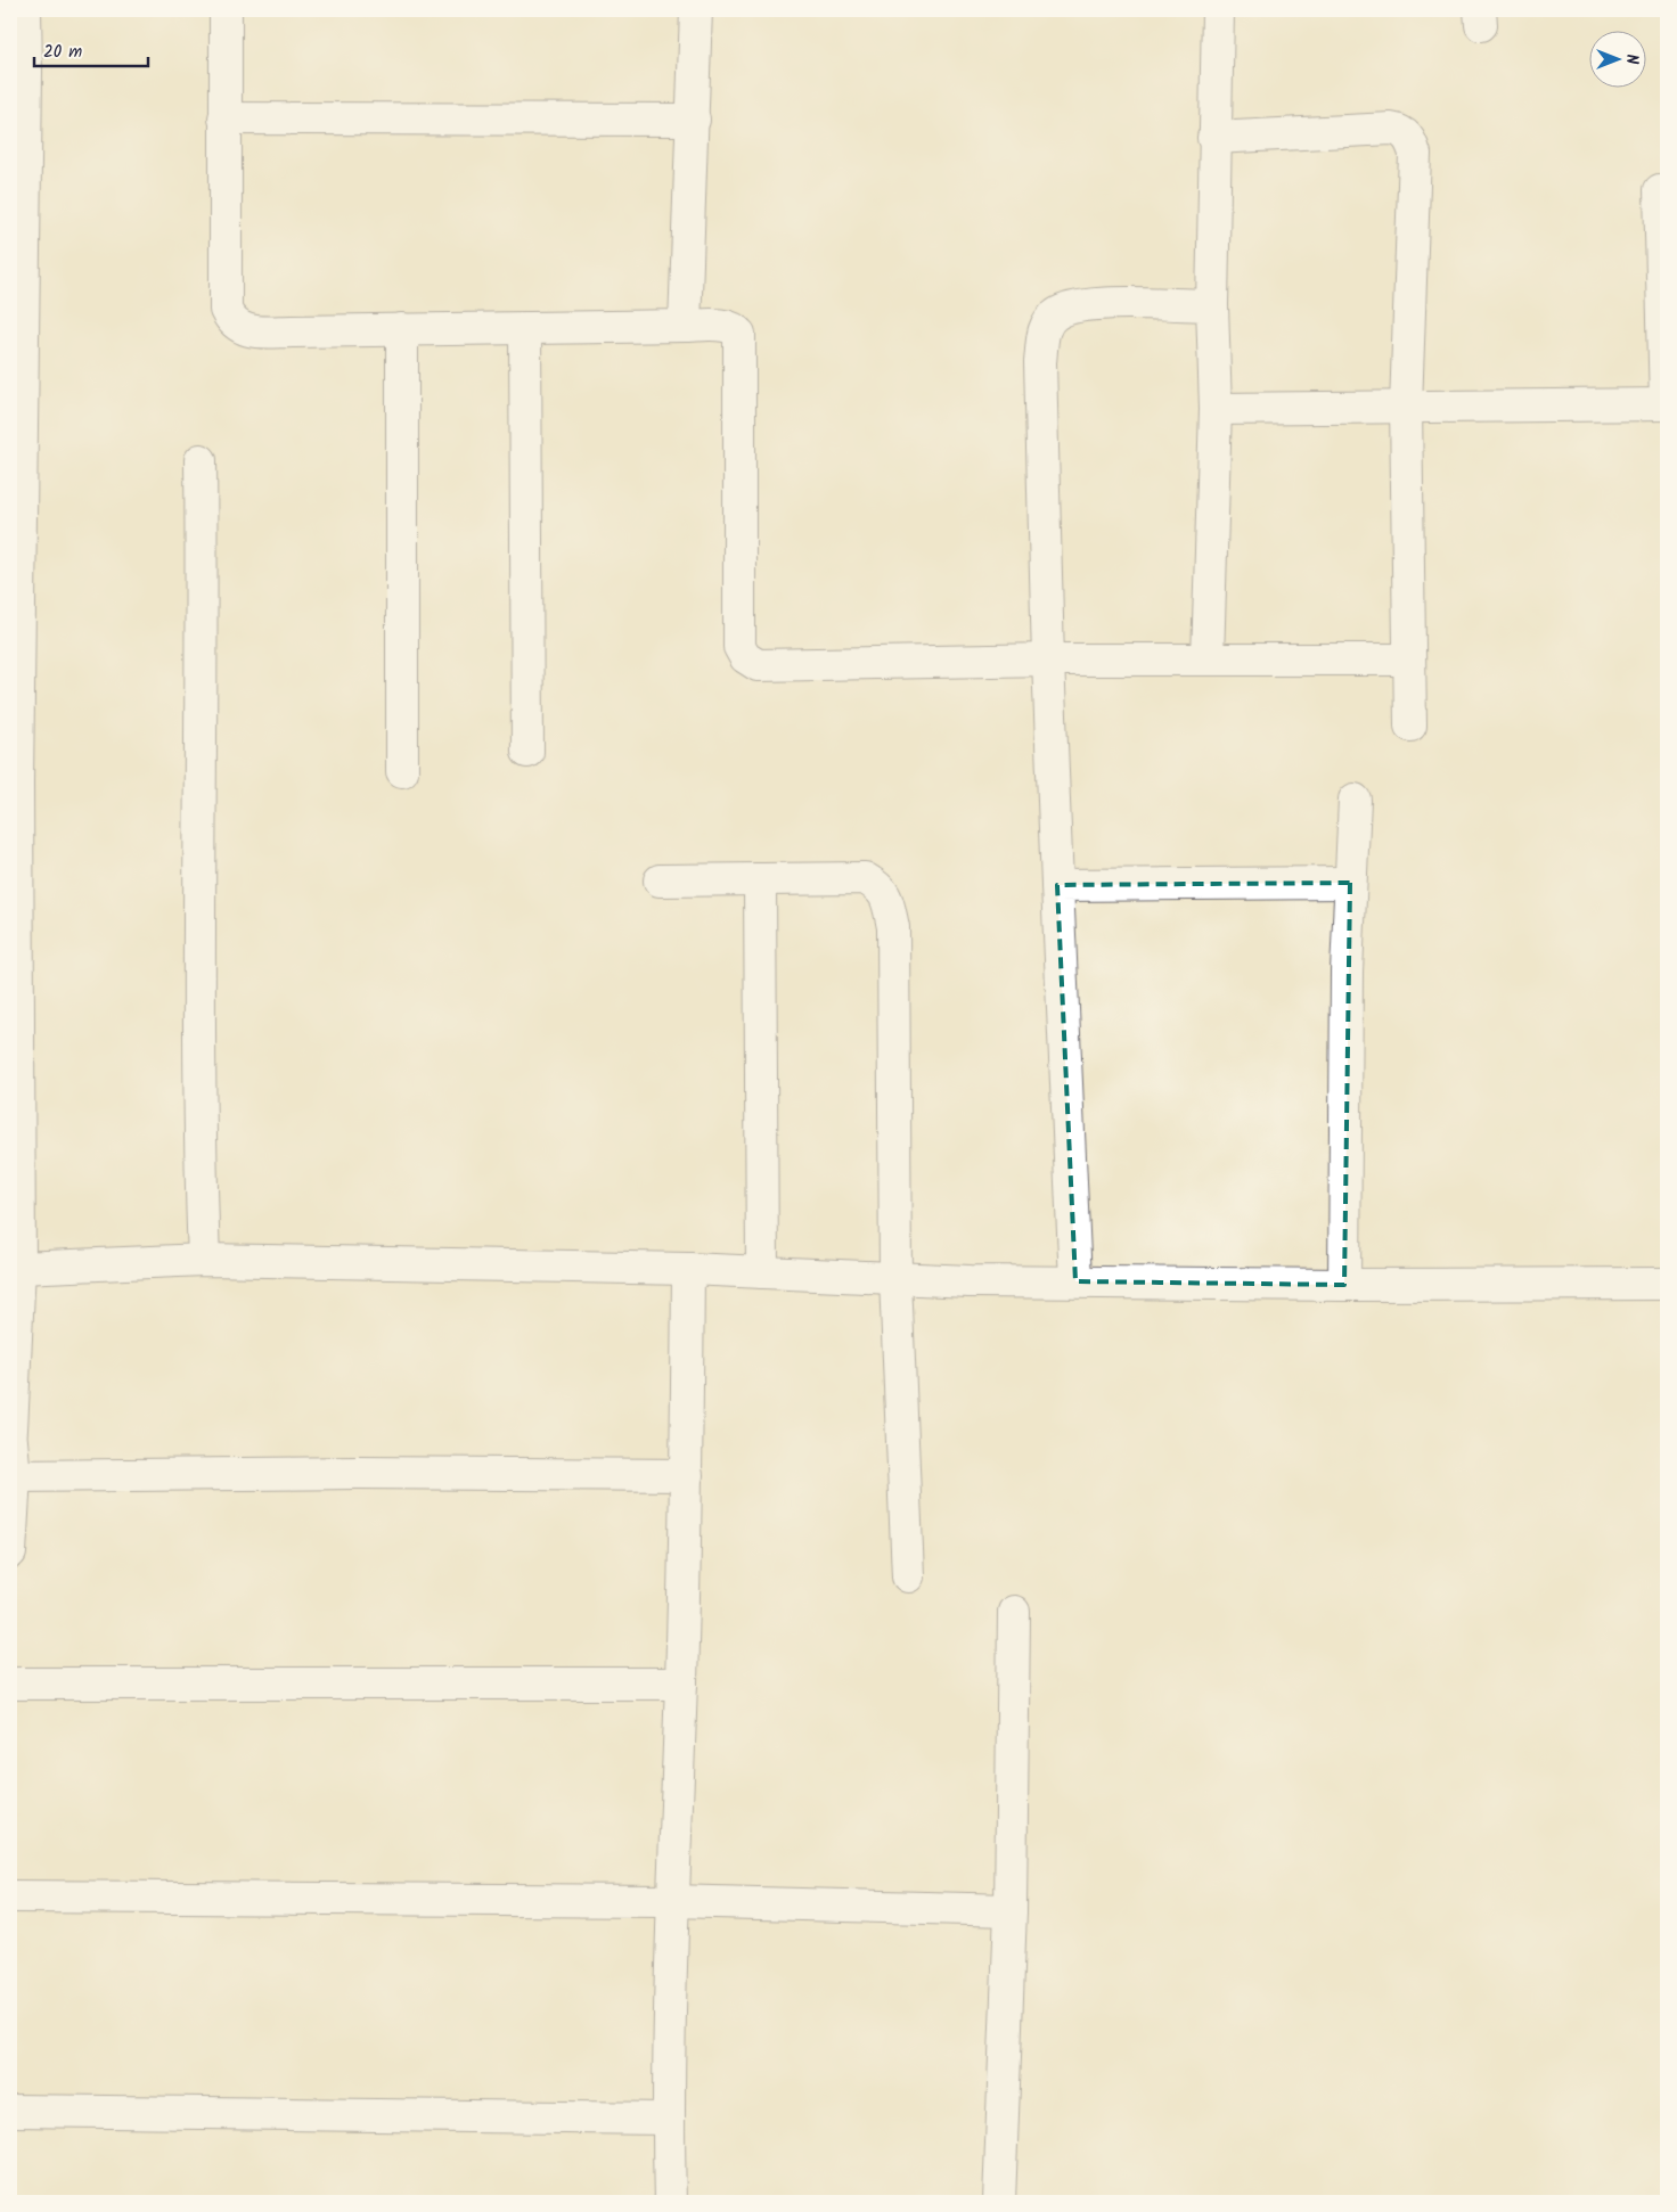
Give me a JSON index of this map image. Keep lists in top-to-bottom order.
{
  "scale_bar": "20 m",
  "north": "right"
}
